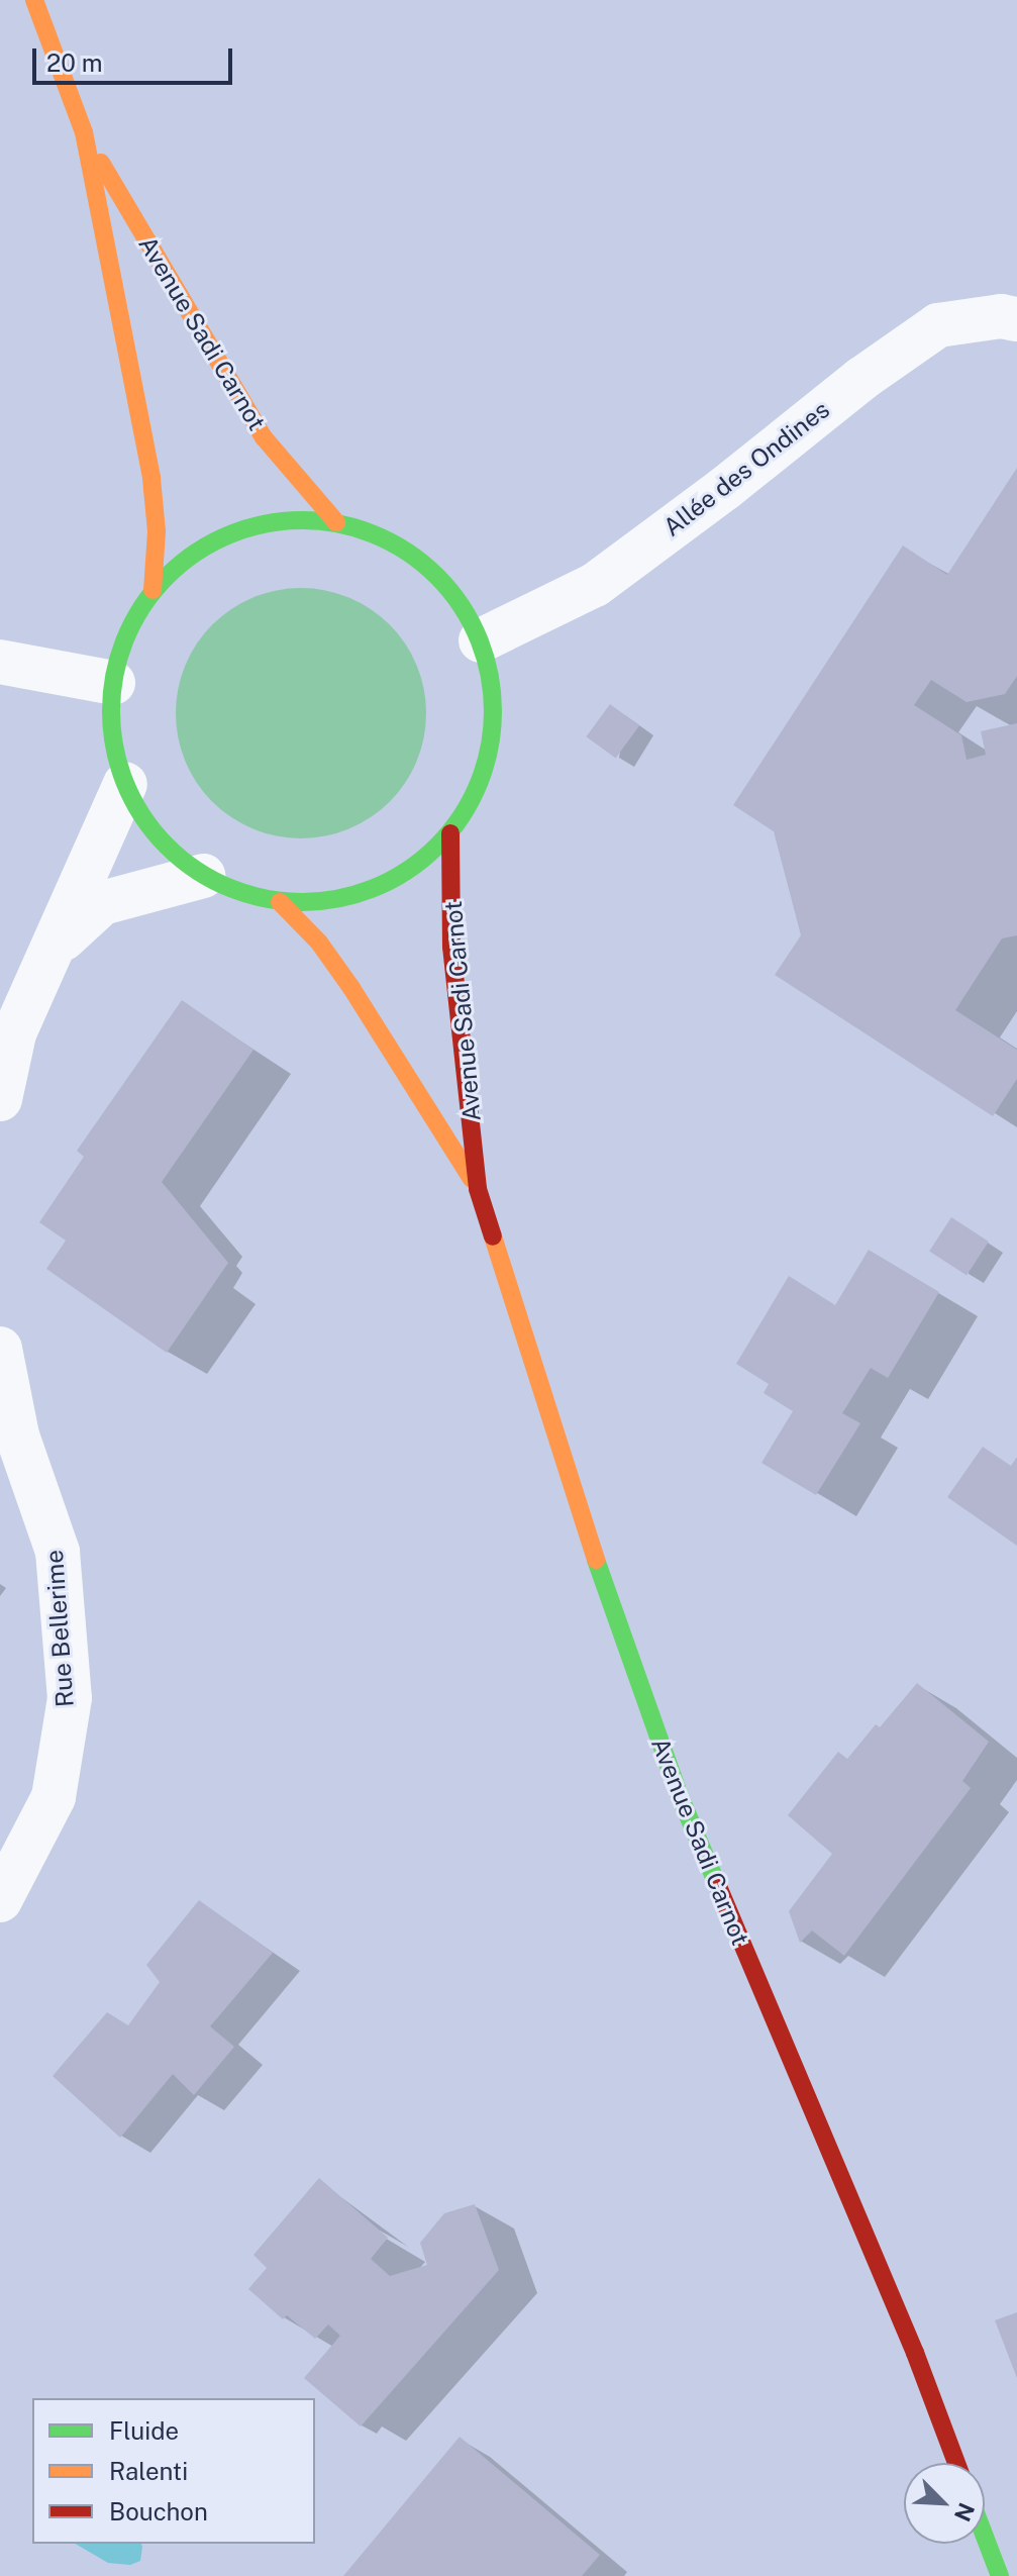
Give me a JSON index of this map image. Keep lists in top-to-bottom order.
{
  "streets": {
    "main road": ["Avenue Sadi Carnot"],
    "street": ["Allée des Ondines", "Rue Bellerime"]
  },
  "legend": ["Fluide", "Ralenti", "Bouchon"],
  "scale_bar": "20 m",
  "north": "bottom right"
}
